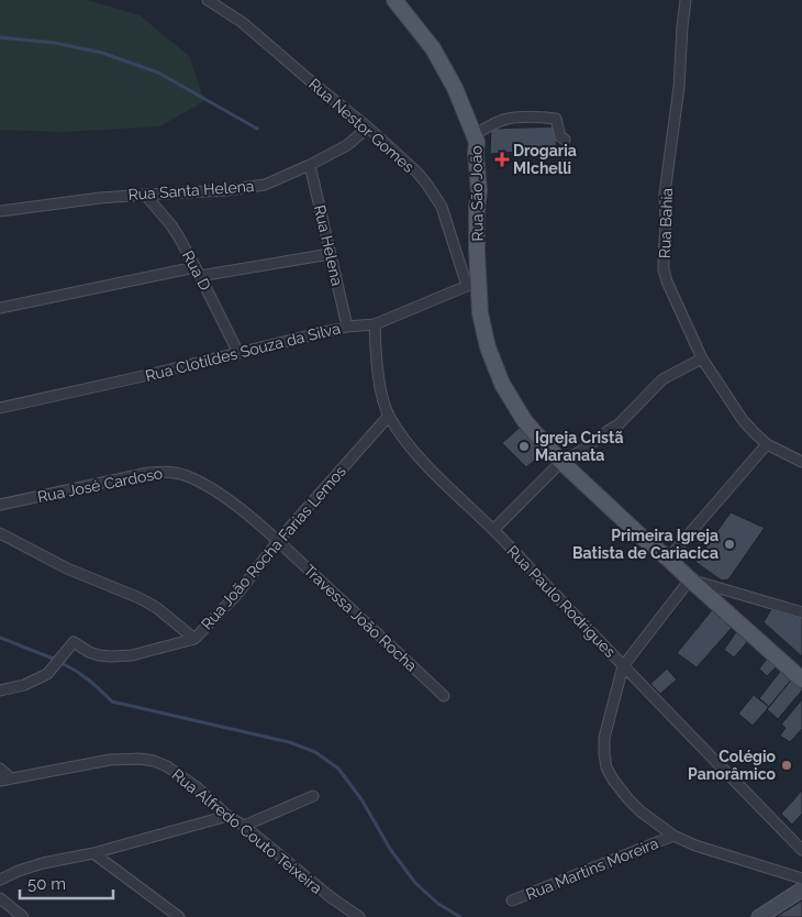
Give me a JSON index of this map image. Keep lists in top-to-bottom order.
{
  "streets": {
    "main road": ["Rua São João"],
    "street": [
      "Rua Nestor Gomes",
      "Rua Santa Helena",
      "Rua Bahia",
      "Rua Helena",
      "Rua D",
      "Rua Clotildes Souza da Silva",
      "Rua José Cardoso",
      "Rua João Rocha Farias Lemos",
      "Rua Paulo Rodrigues",
      "Travessa João Rocha",
      "Rua Alfredo Couto Teixeira",
      "Rua Martins Moreira"
    ]
  },
  "crossings": [
    ["Rua Nestor Gomes", "Rua Santa Helena"],
    ["Rua Nestor Gomes", "Rua São João"],
    ["Rua Nestor Gomes", "Rua Clotildes Souza da Silva"],
    ["Rua Santa Helena", "Rua Helena"],
    ["Rua Santa Helena", "Rua D"],
    ["Rua São João", "Rua Clotildes Souza da Silva"],
    ["Rua Helena", "Rua Clotildes Souza da Silva"],
    ["Rua D", "Rua Clotildes Souza da Silva"],
    ["Rua Clotildes Souza da Silva", "Rua Paulo Rodrigues"],
    ["Rua José Cardoso", "Rua João Rocha Farias Lemos"],
    ["Rua José Cardoso", "Travessa João Rocha"],
    ["Rua João Rocha Farias Lemos", "Rua Paulo Rodrigues"],
    ["Rua João Rocha Farias Lemos", "Travessa João Rocha"]
  ],
  "places": {
    "health": ["Drogaria MIchelli"],
    "other": ["Igreja Cristã Maranata", "Primeira Igreja Batista de Cariacica", "Colégio Panorâmico"]
  },
  "scale_bar": "50 m"
}
